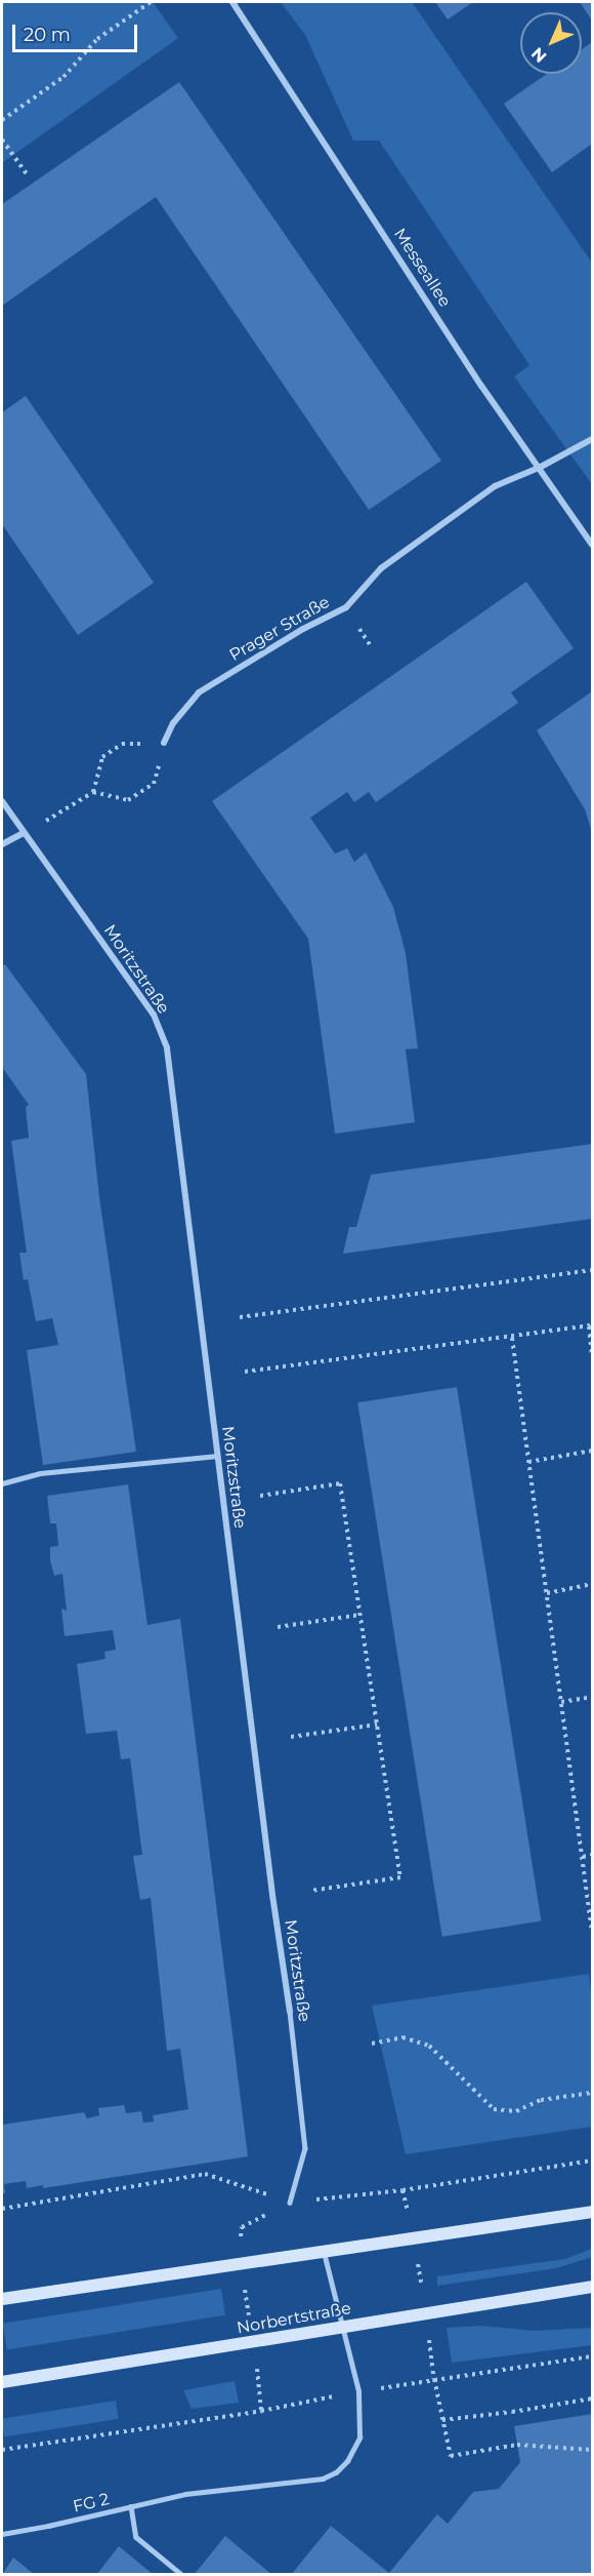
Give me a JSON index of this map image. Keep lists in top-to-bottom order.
{
  "streets": {
    "main road": ["Norbertstraße"],
    "street": ["Messeallee", "Prager Straße", "Moritzstraße"],
    "lane": ["FG 2"]
  },
  "crossings": [
    ["Messeallee", "Prager Straße"],
    ["Norbertstraße", "FG 2"]
  ],
  "scale_bar": "20 m",
  "north": "bottom left"
}
